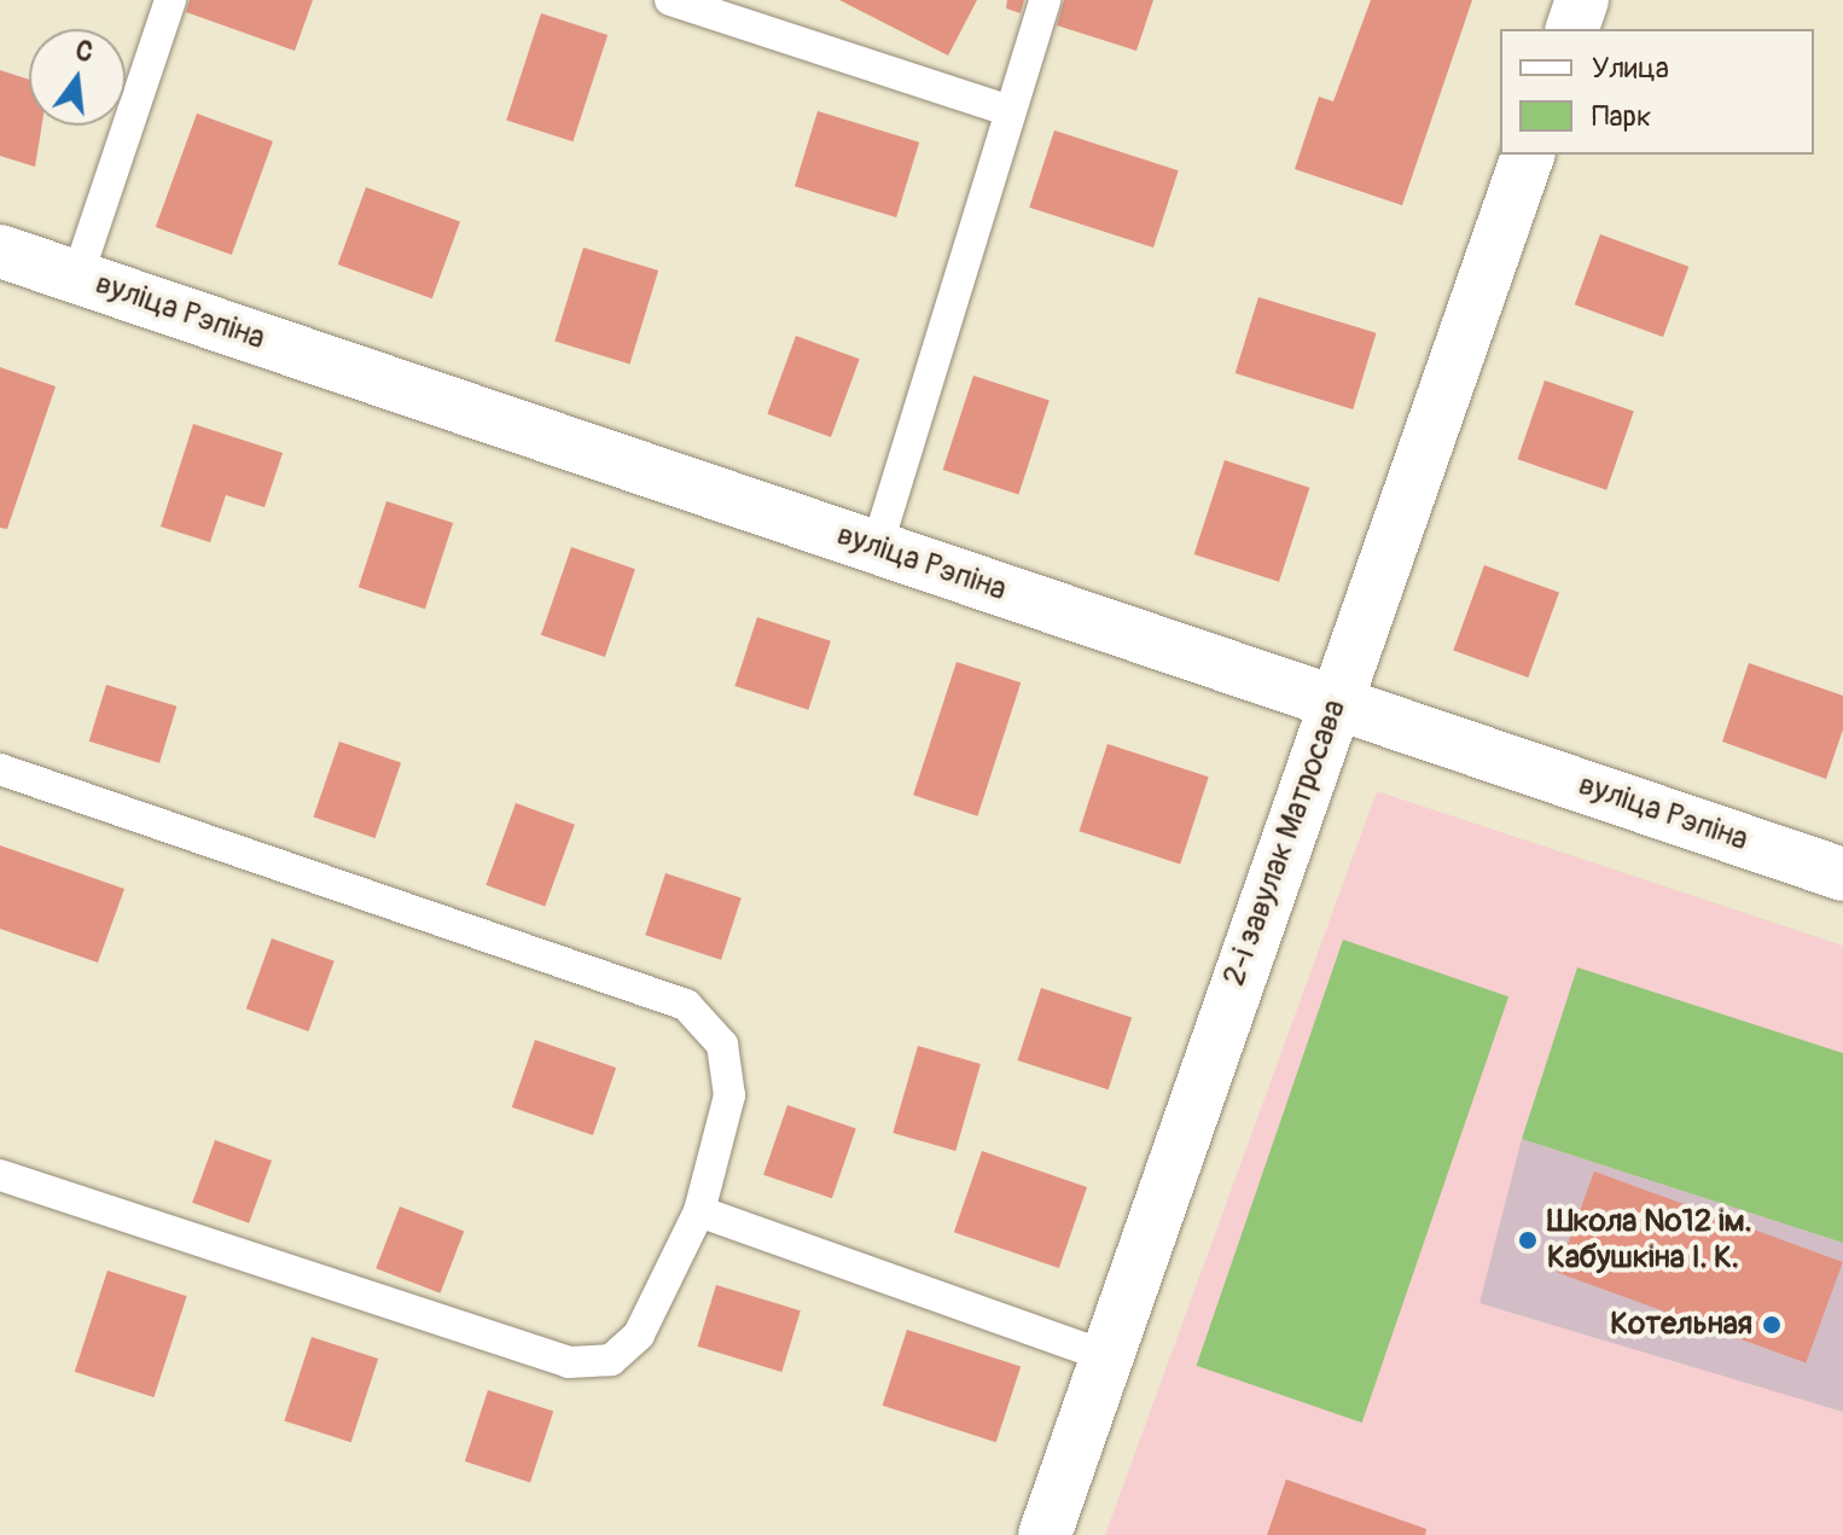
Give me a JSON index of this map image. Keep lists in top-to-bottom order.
{
  "streets": {
    "street": ["вуліца Рэпіна", "2-і завулак Матросава"]
  },
  "crossings": [
    ["вуліца Рэпіна", "2-і завулак Матросава"]
  ],
  "places": ["Школа №12 ім. Кабушкіна І. К.", "Котельная"],
  "legend": ["Улица", "Парк"],
  "north": "top"
}
